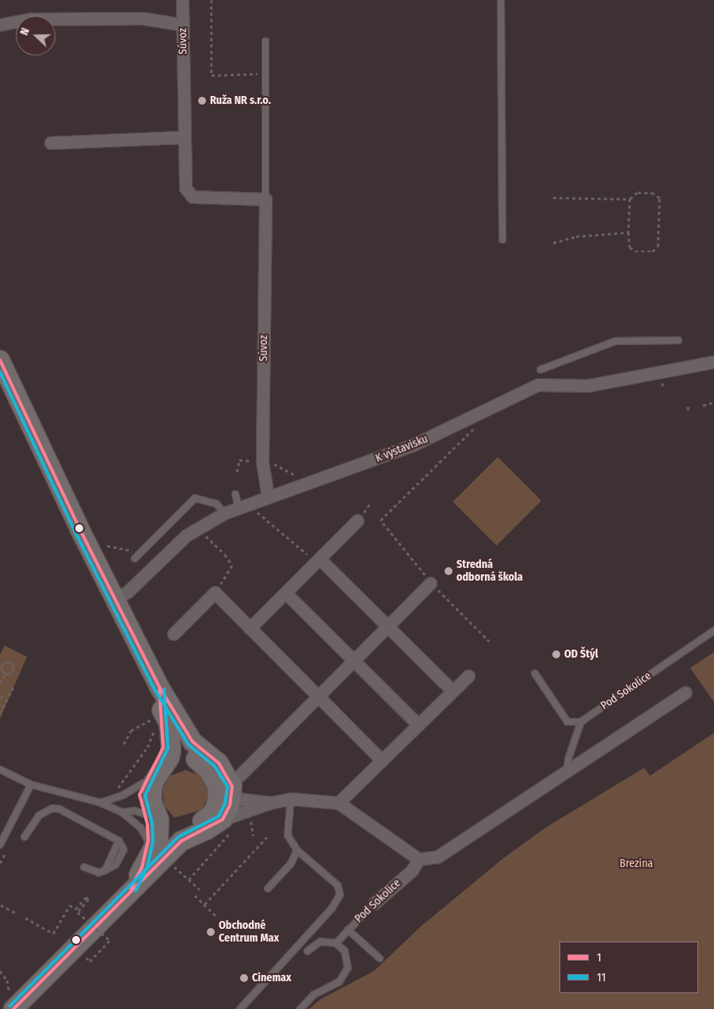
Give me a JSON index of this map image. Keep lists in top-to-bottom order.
{
  "streets": {
    "street": ["Súvoz", "K výstavisku", "Pod Sokolice"]
  },
  "crossings": [
    ["Súvoz", "K výstavisku"]
  ],
  "parks": ["Brezina"],
  "places": [
    "Ruža NR s.r.o.",
    "Stredná odborná škola",
    "OD Štýl",
    "Obchodné Centrum Max",
    "Cinemax"
  ],
  "lines": ["transit line 1", "transit line 11"],
  "legend": ["1", "11"],
  "north": "left"
}
